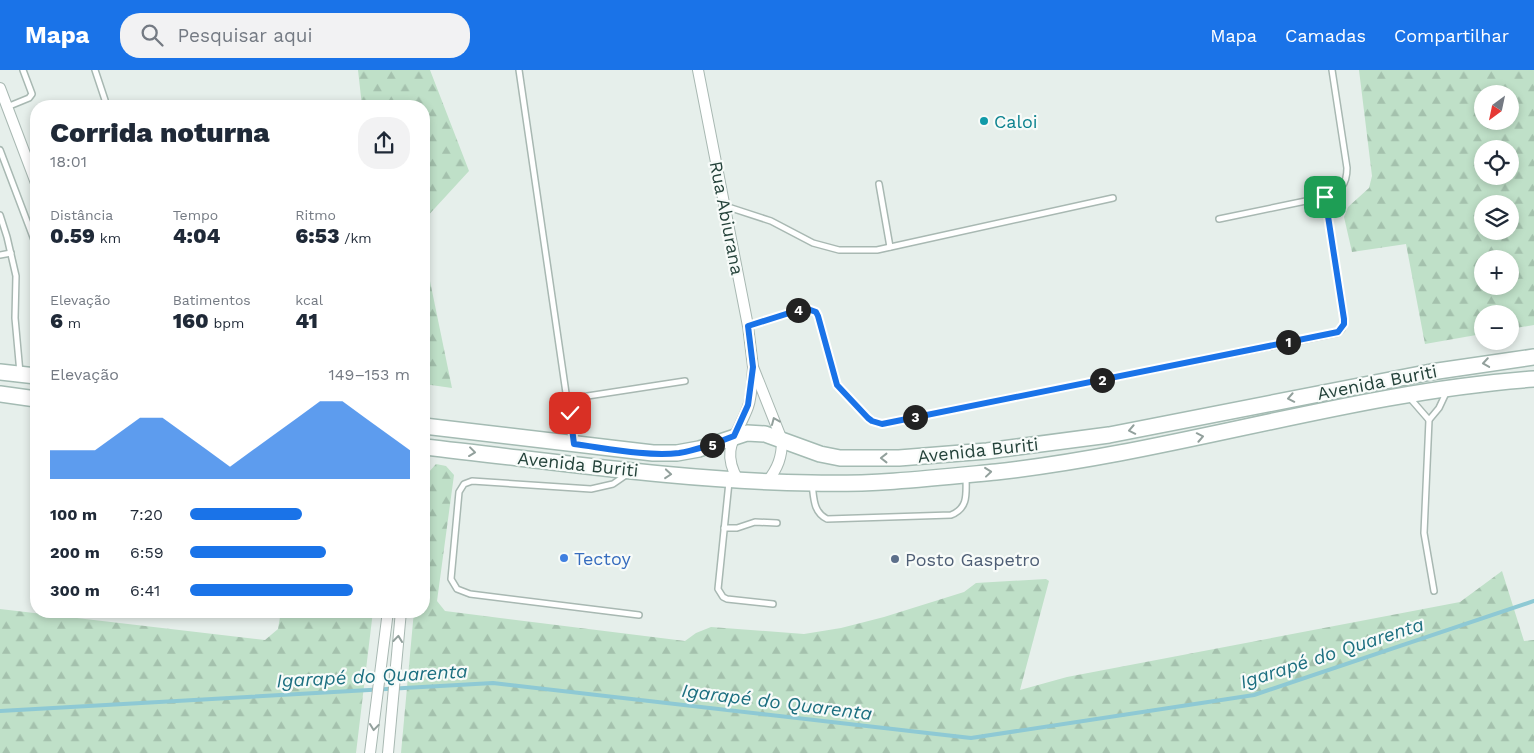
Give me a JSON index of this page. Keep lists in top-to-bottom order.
{
  "streets": {
    "main road": ["Avenida Buriti"],
    "street": ["Rua Abiurana"]
  },
  "crossings": [
    ["Rua Abiurana", "Avenida Buriti"]
  ],
  "water": ["Igarapé do Quarenta"],
  "places": ["Caloi", "Tectoy", "Posto Gaspetro"],
  "north": "bottom left",
  "page": {
    "header": "Mapa",
    "search": "Pesquisar aqui",
    "nav": ["Mapa", "Camadas", "Compartilhar"],
    "map_buttons": ["+", "−"],
    "heading": ["Corrida noturna", "18:01"],
    "stats": [
      ["Distância", "0.59 km"],
      ["Tempo", "4:04"],
      ["Ritmo", "6:53 /km"],
      ["Elevação", "6 m"],
      ["Batimentos", "160 bpm"],
      ["kcal", "41"]
    ],
    "pins": [
      "4",
      "1",
      "2",
      "3",
      "5"
    ],
    "chart": ["Elevação", "149–153 m"],
    "list": [
      {
        "name": "100 m",
        "note": "7:20"
      },
      {
        "name": "200 m",
        "note": "6:59"
      },
      {
        "name": "300 m",
        "note": "6:41"
      }
    ]
  }
}
